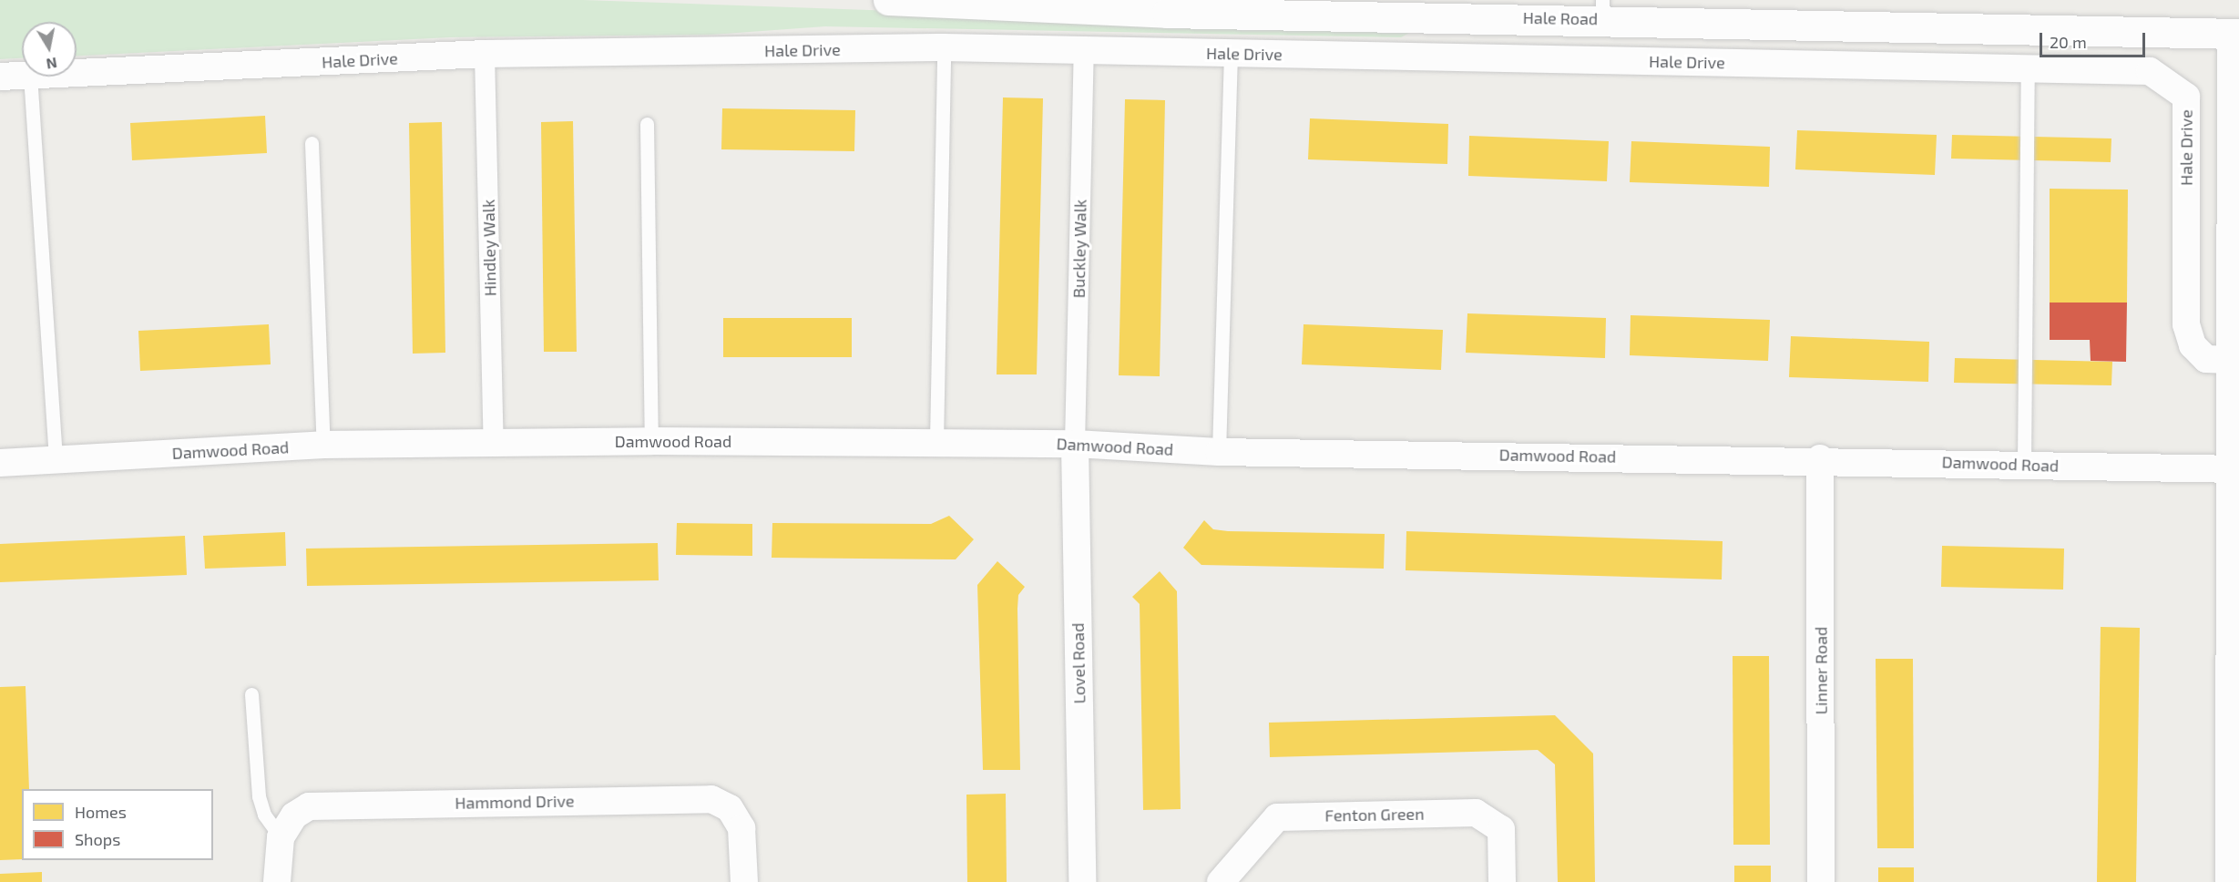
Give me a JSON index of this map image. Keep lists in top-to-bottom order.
{
  "streets": {
    "street": [
      "Hale Road",
      "Hale Drive",
      "Hindley Walk",
      "Buckley Walk",
      "Damwood Road",
      "Lovel Road",
      "Linner Road",
      "Hammond Drive",
      "Fenton Green"
    ]
  },
  "crossings": [
    ["Hale Drive", "Hindley Walk"],
    ["Hale Drive", "Buckley Walk"],
    ["Hindley Walk", "Damwood Road"],
    ["Buckley Walk", "Damwood Road"],
    ["Buckley Walk", "Lovel Road"],
    ["Damwood Road", "Lovel Road"],
    ["Damwood Road", "Linner Road"]
  ],
  "legend": ["Homes", "Shops"],
  "scale_bar": "20 m",
  "north": "bottom"
}
